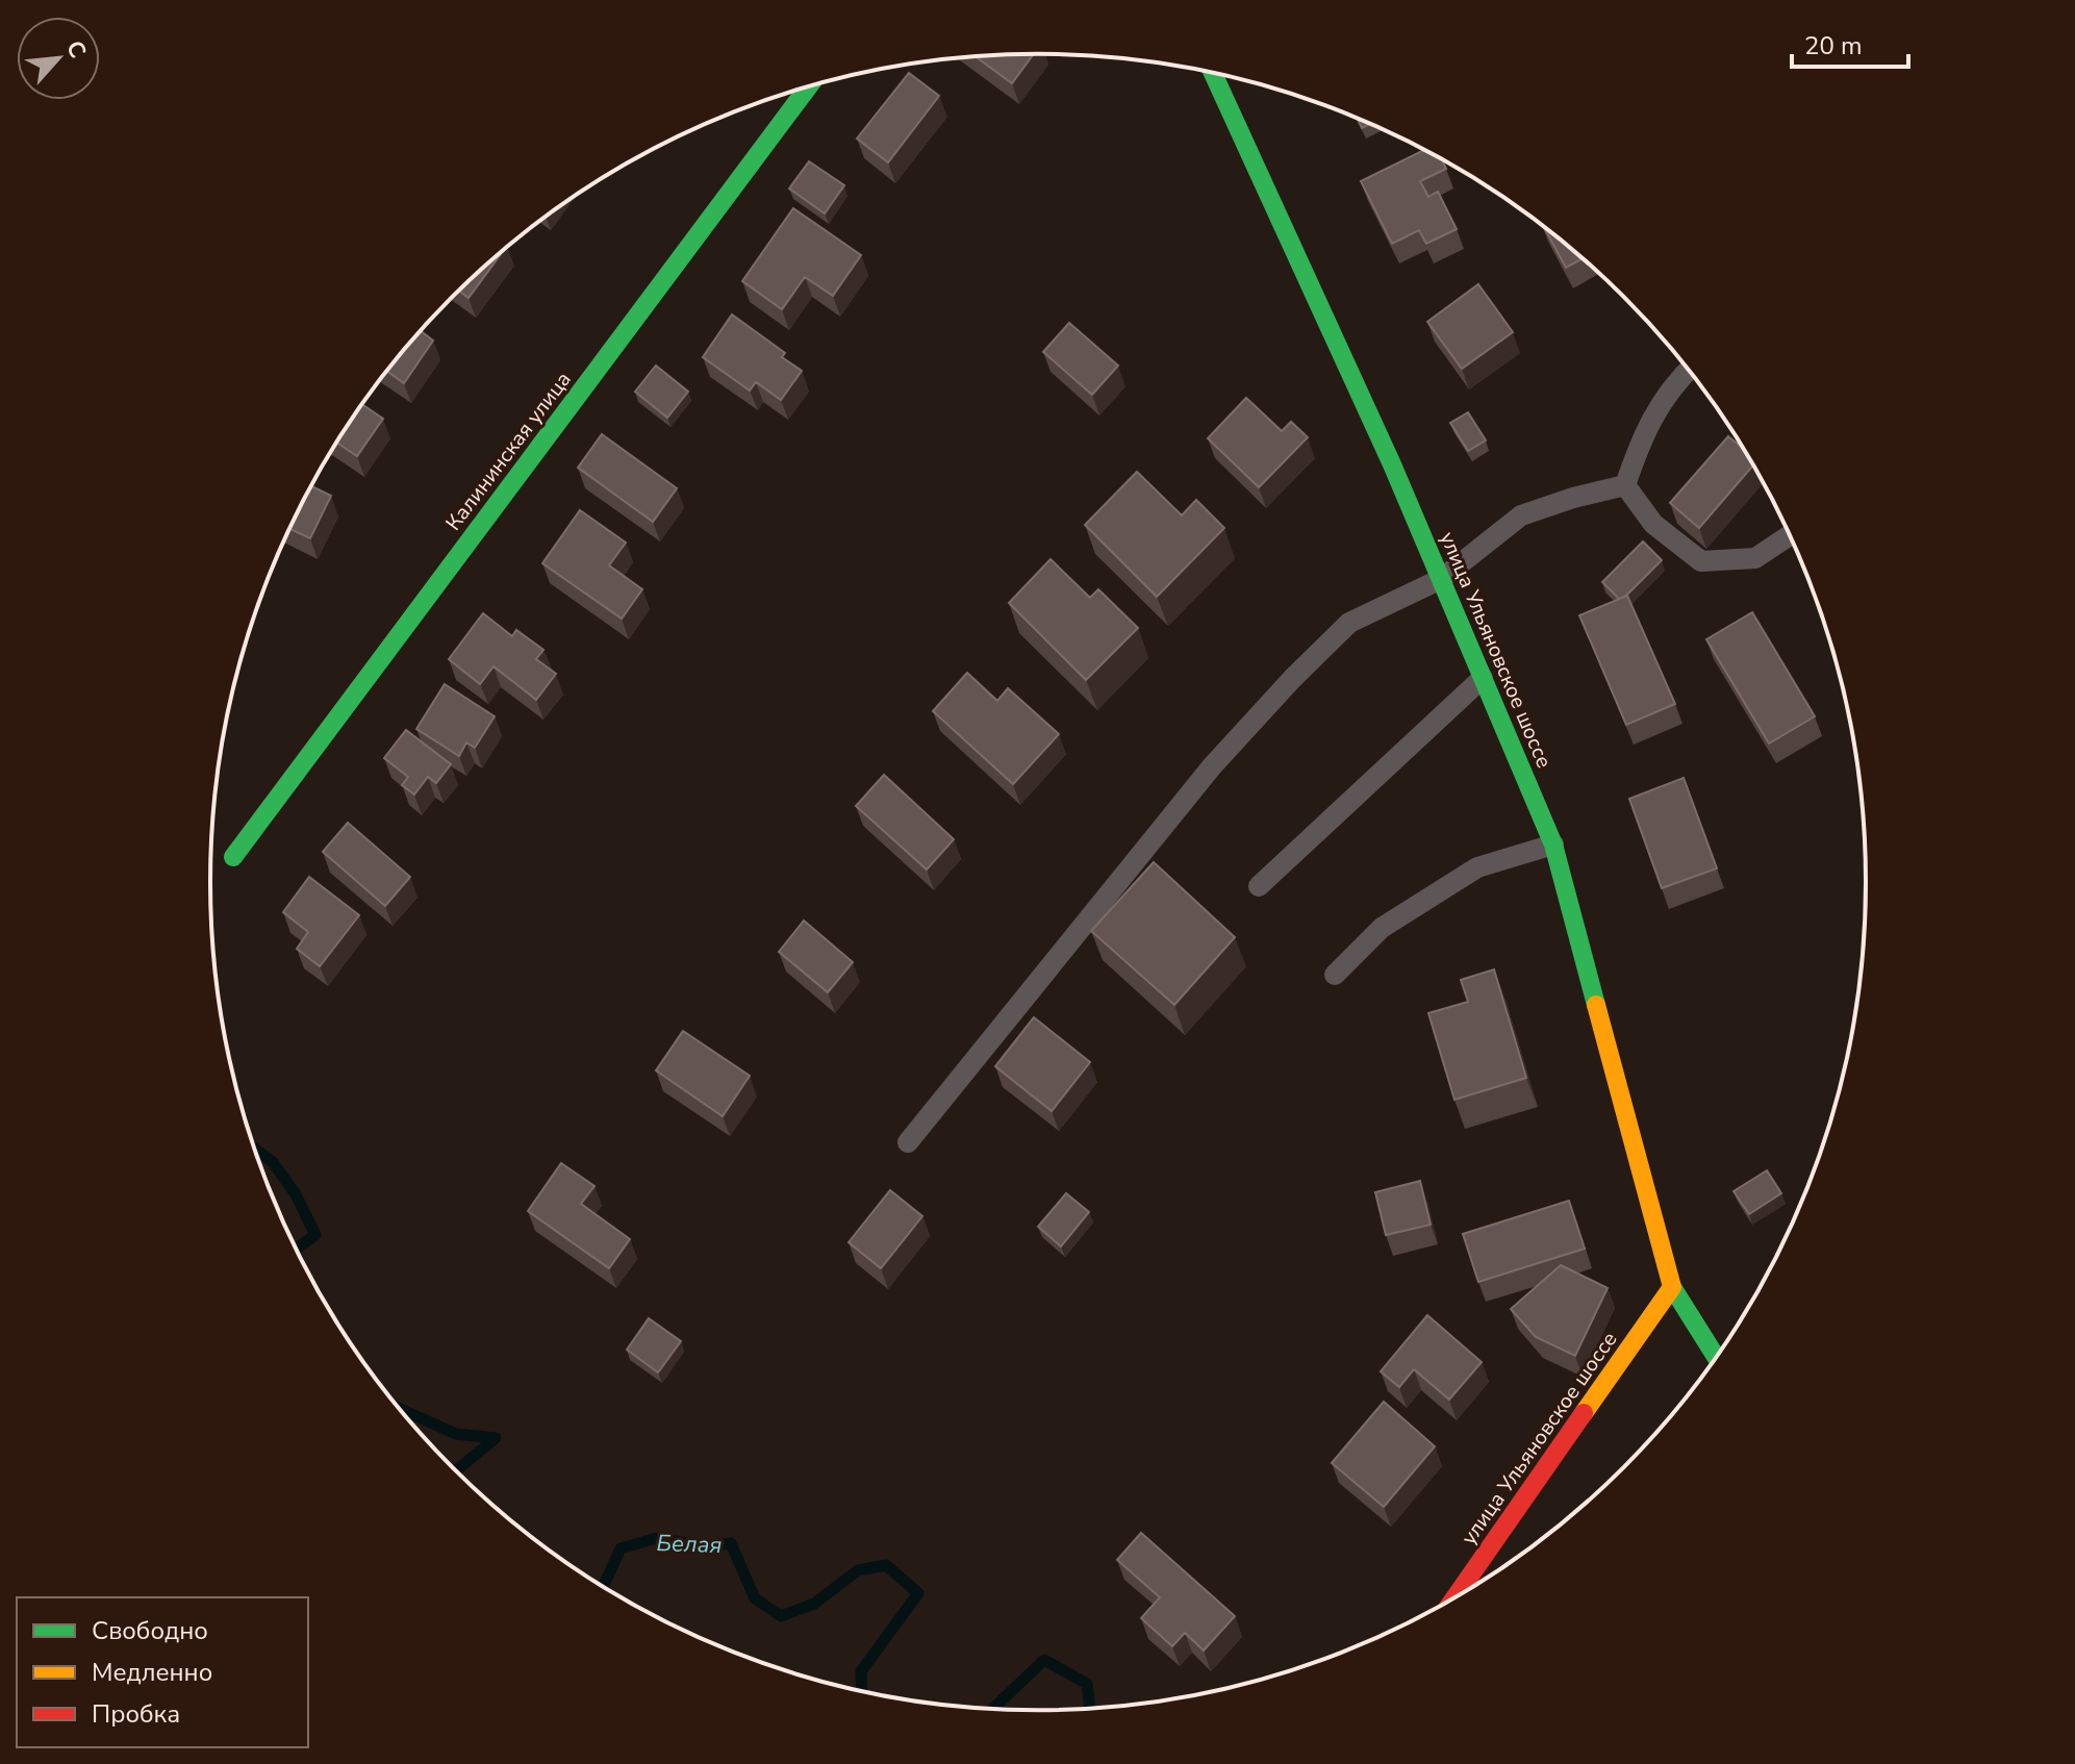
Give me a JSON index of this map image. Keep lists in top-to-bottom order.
{
  "streets": {
    "street": ["Калининская улица", "улица Ульяновское шоссе"]
  },
  "water": ["Белая"],
  "legend": ["Свободно", "Медленно", "Пробка"],
  "scale_bar": "20 m",
  "north": "top right"
}
